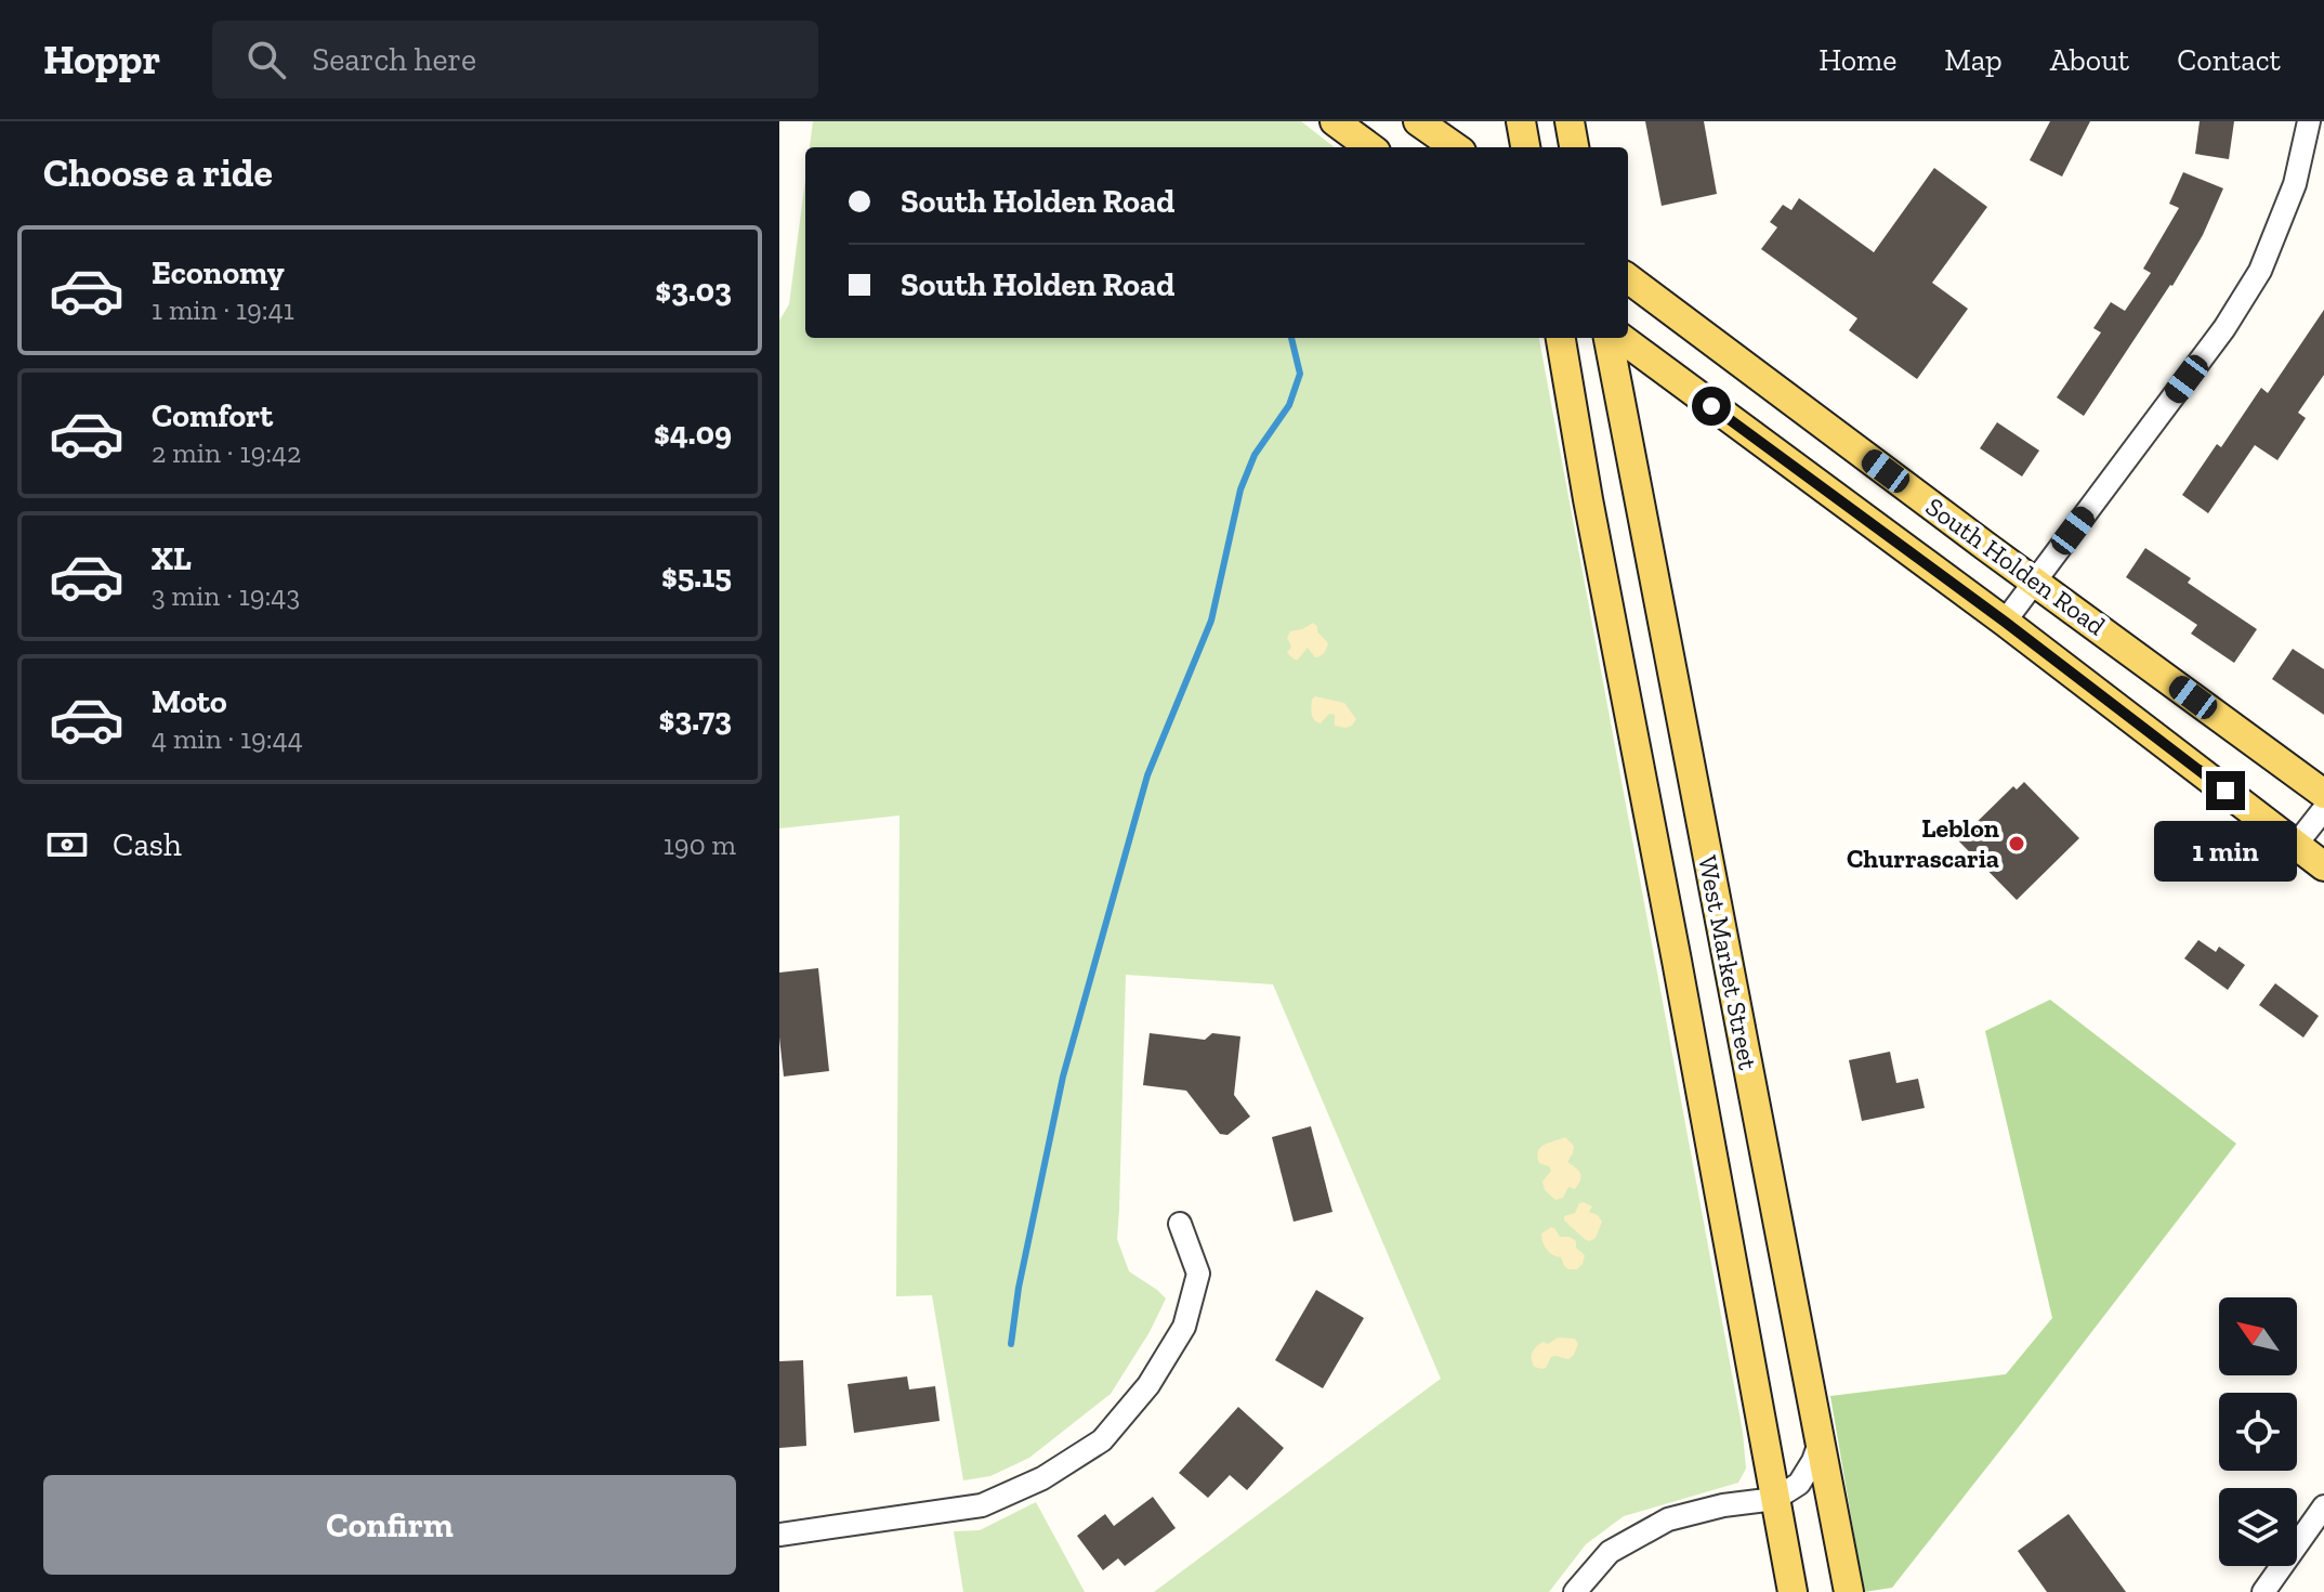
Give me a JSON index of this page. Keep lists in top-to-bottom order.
{
  "streets": {
    "main road": ["South Holden Road", "West Market Street"]
  },
  "places": ["Leblon Churrascaria"],
  "north": "top left",
  "page": {
    "header": "Hoppr",
    "search": "Search here",
    "nav": [
      "Home",
      "Map",
      "About",
      "Contact"
    ],
    "heading": "Choose a ride",
    "banner": ["South Holden Road", "South Holden Road"],
    "list": [
      {
        "name": "Economy",
        "note": "1 min · 19:41",
        "value": "$3.03"
      },
      {
        "name": "Comfort",
        "note": "2 min · 19:42",
        "value": "$4.09"
      },
      {
        "name": "XL",
        "note": "3 min · 19:43",
        "value": "$5.15"
      },
      {
        "name": "Moto",
        "note": "4 min · 19:44",
        "value": "$3.73"
      }
    ],
    "pay": ["Cash", "190 m"],
    "bubble": "1 min",
    "buttons": "Confirm"
  }
}
